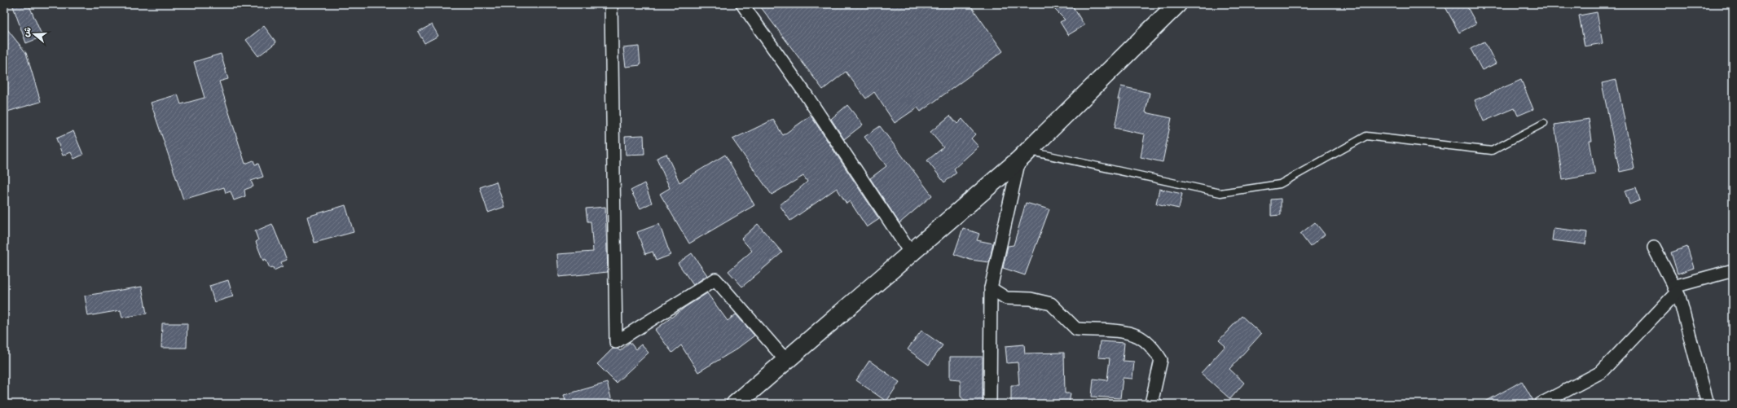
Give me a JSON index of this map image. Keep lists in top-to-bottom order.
{
  "north": "left"
}
